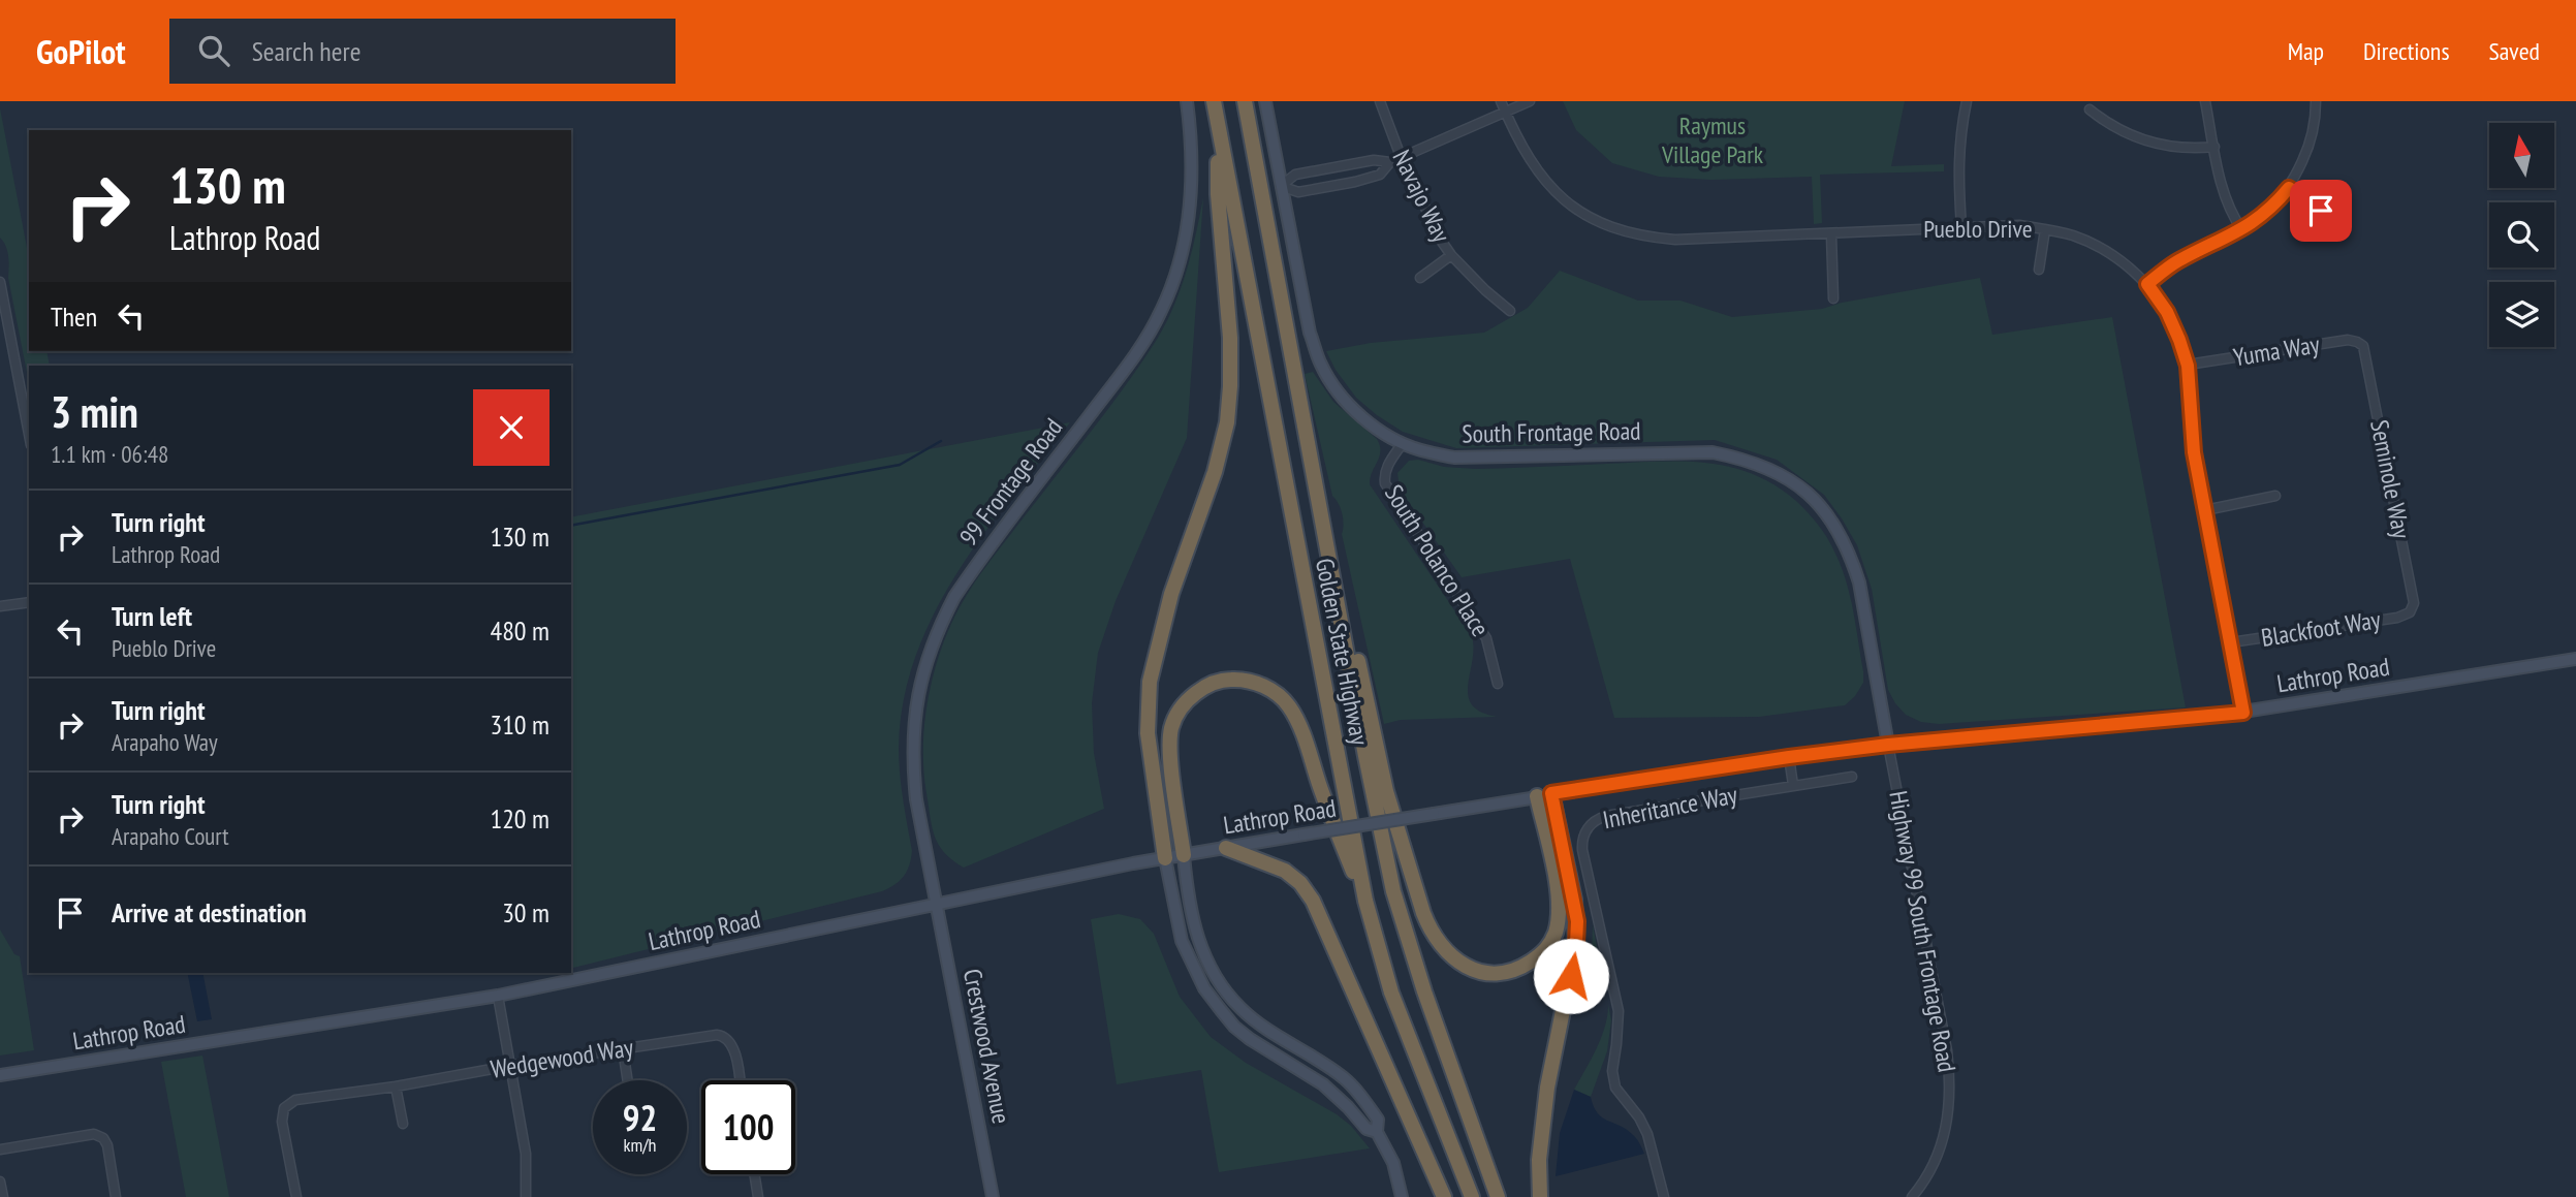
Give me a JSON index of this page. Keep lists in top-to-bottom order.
{
  "streets": {
    "highway": ["Golden State Highway"],
    "street": [
      "Navajo Way",
      "Pueblo Drive",
      "Yuma Way",
      "South Frontage Road",
      "Seminole Way",
      "99 Frontage Road",
      "South Polanco Place",
      "Blackfoot Way",
      "Lathrop Road",
      "Inheritance Way",
      "Highway 99 South Frontage Road",
      "Crestwood Avenue",
      "Wedgewood Way"
    ]
  },
  "crossings": [
    ["Pueblo Drive", "Yuma Way"],
    ["Pueblo Drive", "Blackfoot Way"],
    ["Pueblo Drive", "Lathrop Road"],
    ["Yuma Way", "Seminole Way"],
    ["South Frontage Road", "South Polanco Place"],
    ["South Frontage Road", "Lathrop Road"],
    ["South Frontage Road", "Highway 99 South Frontage Road"],
    ["Seminole Way", "Blackfoot Way"],
    ["99 Frontage Road", "Lathrop Road"],
    ["99 Frontage Road", "Crestwood Avenue"],
    ["Lathrop Road", "Highway 99 South Frontage Road"],
    ["Lathrop Road", "Crestwood Avenue"]
  ],
  "parks": ["Raymus Village Park"],
  "north": "top",
  "page": {
    "header": "GoPilot",
    "search": "Search here",
    "nav": ["Map", "Directions", "Saved"],
    "turn": ["130 m", "Lathrop Road"],
    "then": "Then",
    "heading": ["3 min", "1.1 km · 06:48"],
    "list": [
      {
        "name": "Turn right",
        "note": "Lathrop Road",
        "value": "130 m"
      },
      {
        "name": "Turn left",
        "note": "Pueblo Drive",
        "value": "480 m"
      },
      {
        "name": "Turn right",
        "note": "Arapaho Way",
        "value": "310 m"
      },
      {
        "name": "Turn right",
        "note": "Arapaho Court",
        "value": "120 m"
      },
      {
        "name": "Arrive at destination",
        "value": "30 m"
      }
    ],
    "speed": "92 km/h",
    "limit": "100"
  }
}
